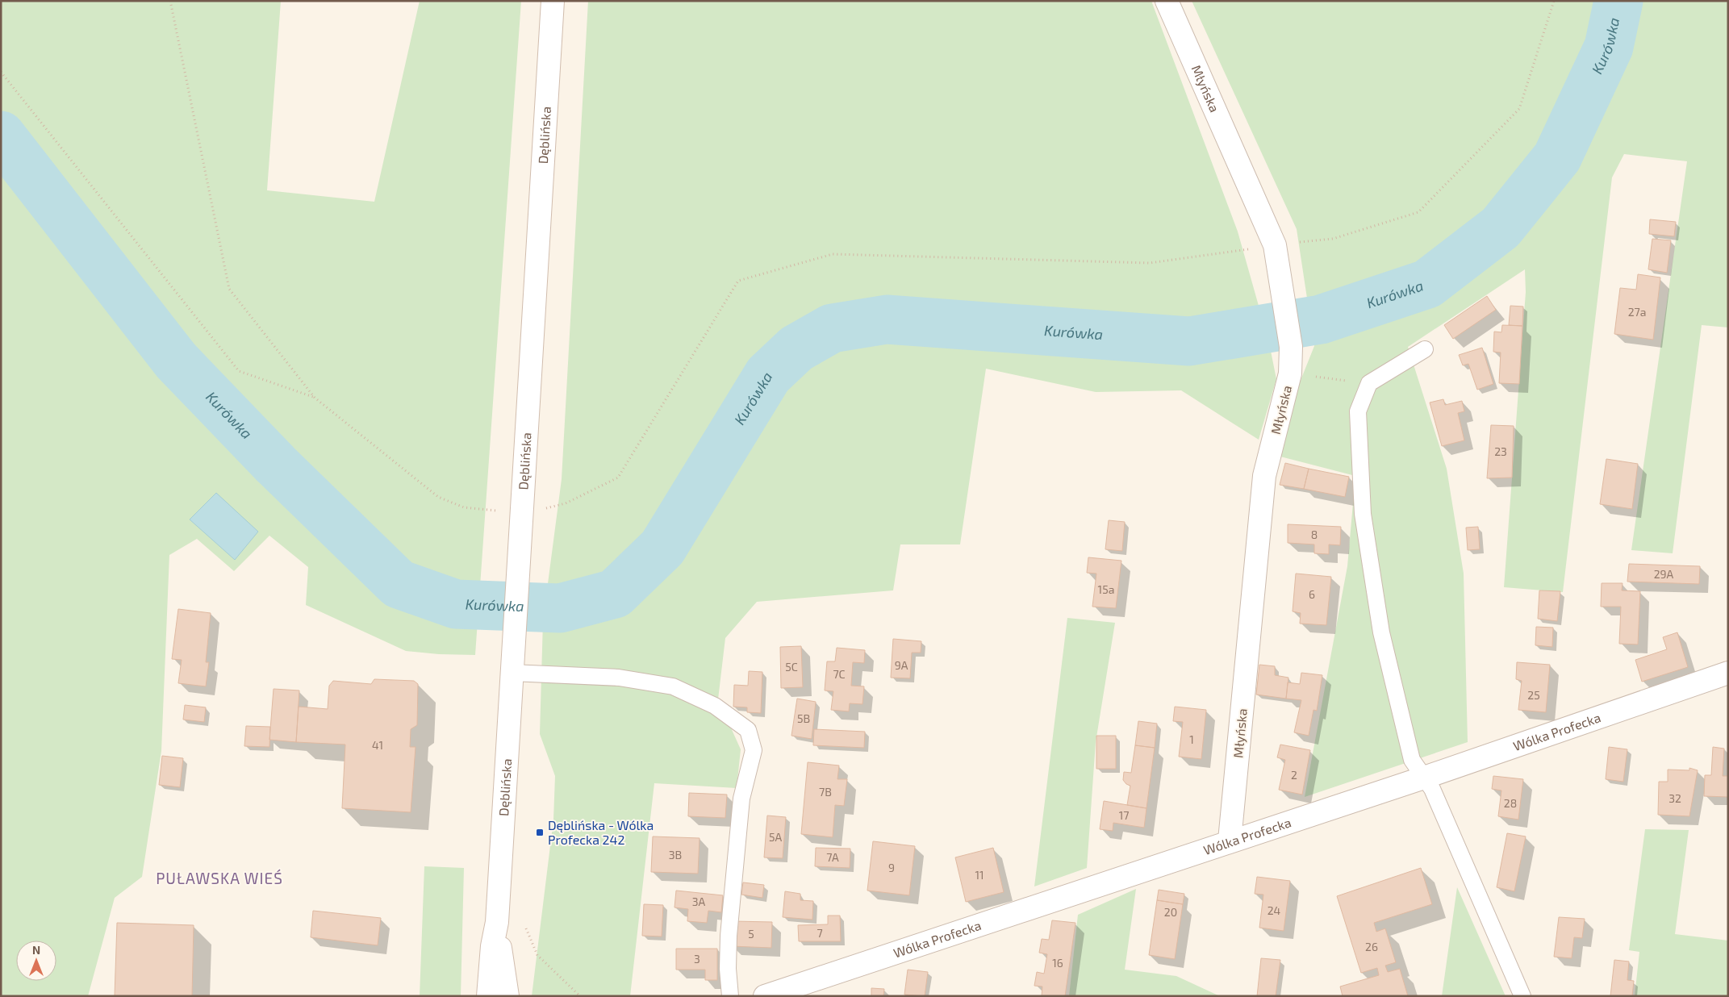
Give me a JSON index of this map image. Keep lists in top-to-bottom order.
{
  "streets": {
    "street": ["Młyńska", "Dęblińska", "Wólka Profecka"]
  },
  "crossings": [
    ["Młyńska", "Wólka Profecka"]
  ],
  "districts": ["PUŁAWSKA WIEŚ"],
  "water": ["Kurówka"],
  "places": {
    "transit": ["Dęblińska - Wólka Profecka 242"]
  },
  "house_numbers": [
    "27a",
    "23",
    "8",
    "29A",
    "15a",
    "6",
    "9A",
    "5C",
    "7C",
    "25",
    "5B",
    "1",
    "41",
    "2",
    "7B",
    "32",
    "28",
    "17",
    "5A",
    "3B",
    "7A",
    "9",
    "11",
    "3A",
    "24",
    "20",
    "7",
    "5",
    "26",
    "3",
    "16"
  ],
  "north": "top"
}
